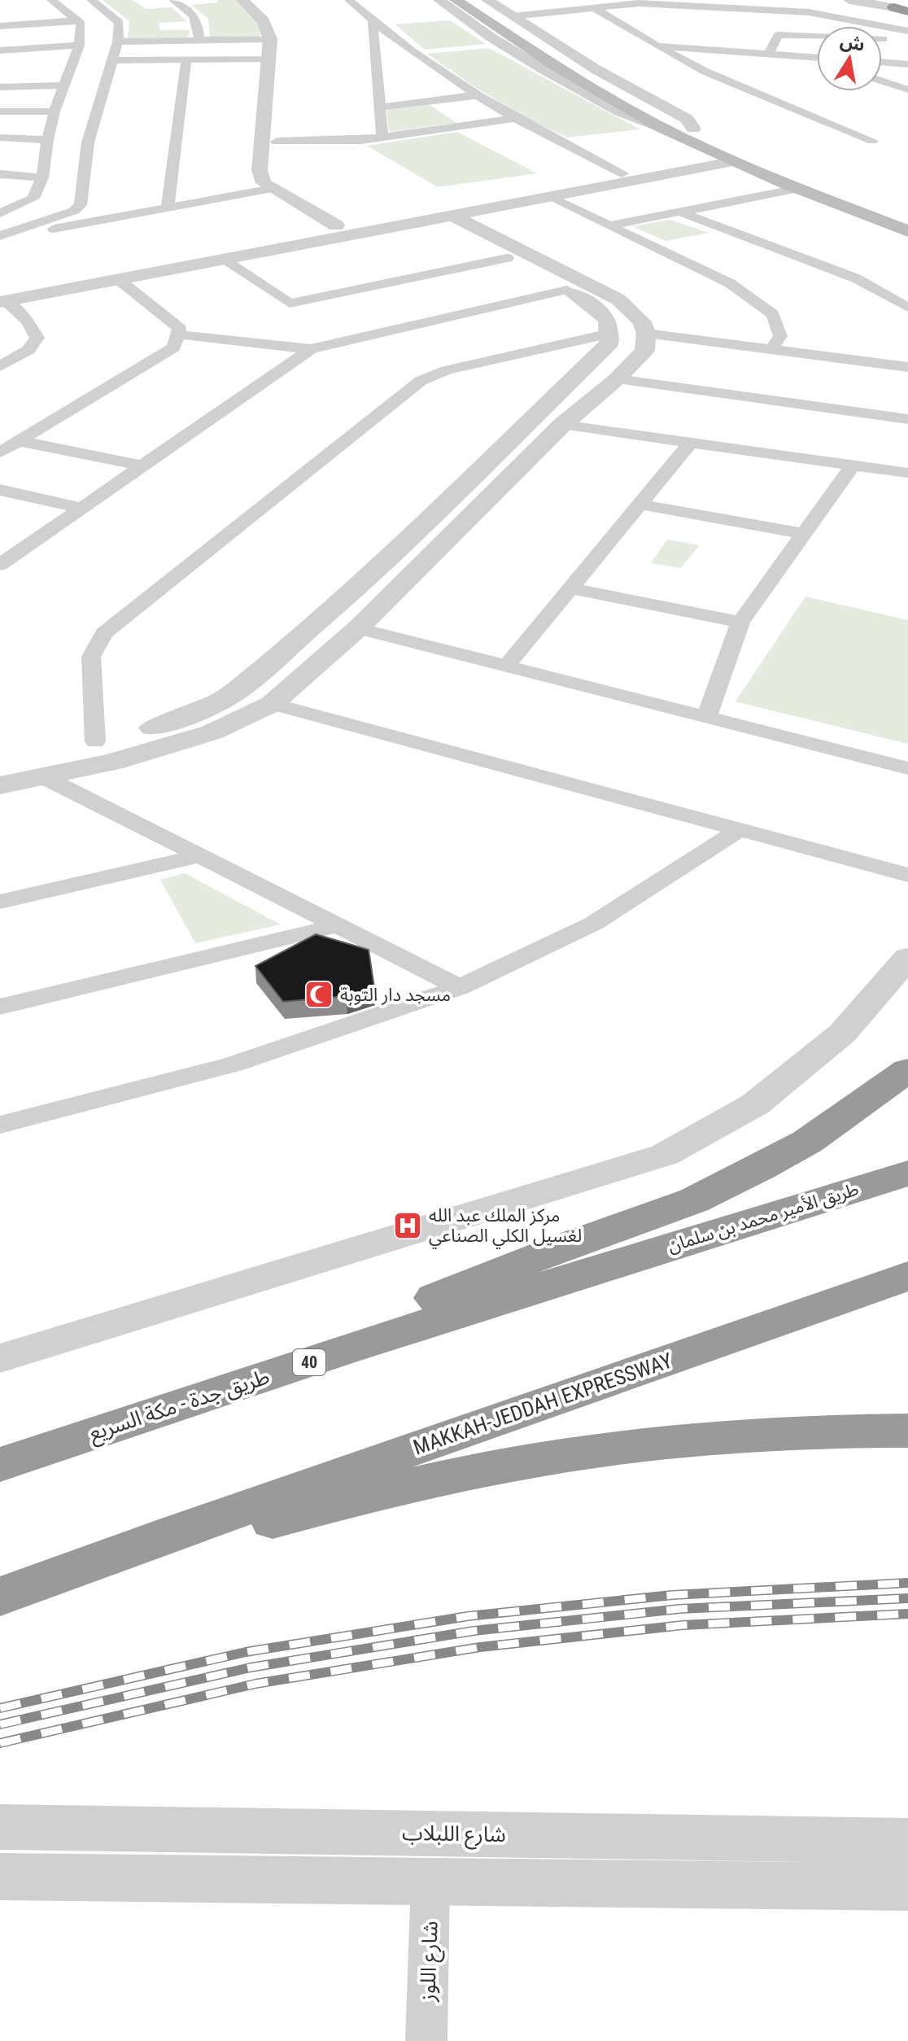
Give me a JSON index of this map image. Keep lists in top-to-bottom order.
{
  "streets": {
    "highway": [
      "طريق الأمير محمد بن سلمان",
      "40",
      "MAKKAH-JEDDAH EXPRESSWAY",
      "طريق جدة - مكة السريع"
    ],
    "street": ["شارع اللبلاب", "شارع اللوز"]
  },
  "crossings": [
    ["طريق الأمير محمد بن سلمان", "طريق جدة - مكة السريع"]
  ],
  "places": {
    "mosque": ["مسجد دار التوبة"],
    "hospital": ["مركز الملك عبد الله لغسيل الكلي الصناعي"]
  },
  "north": "top"
}
